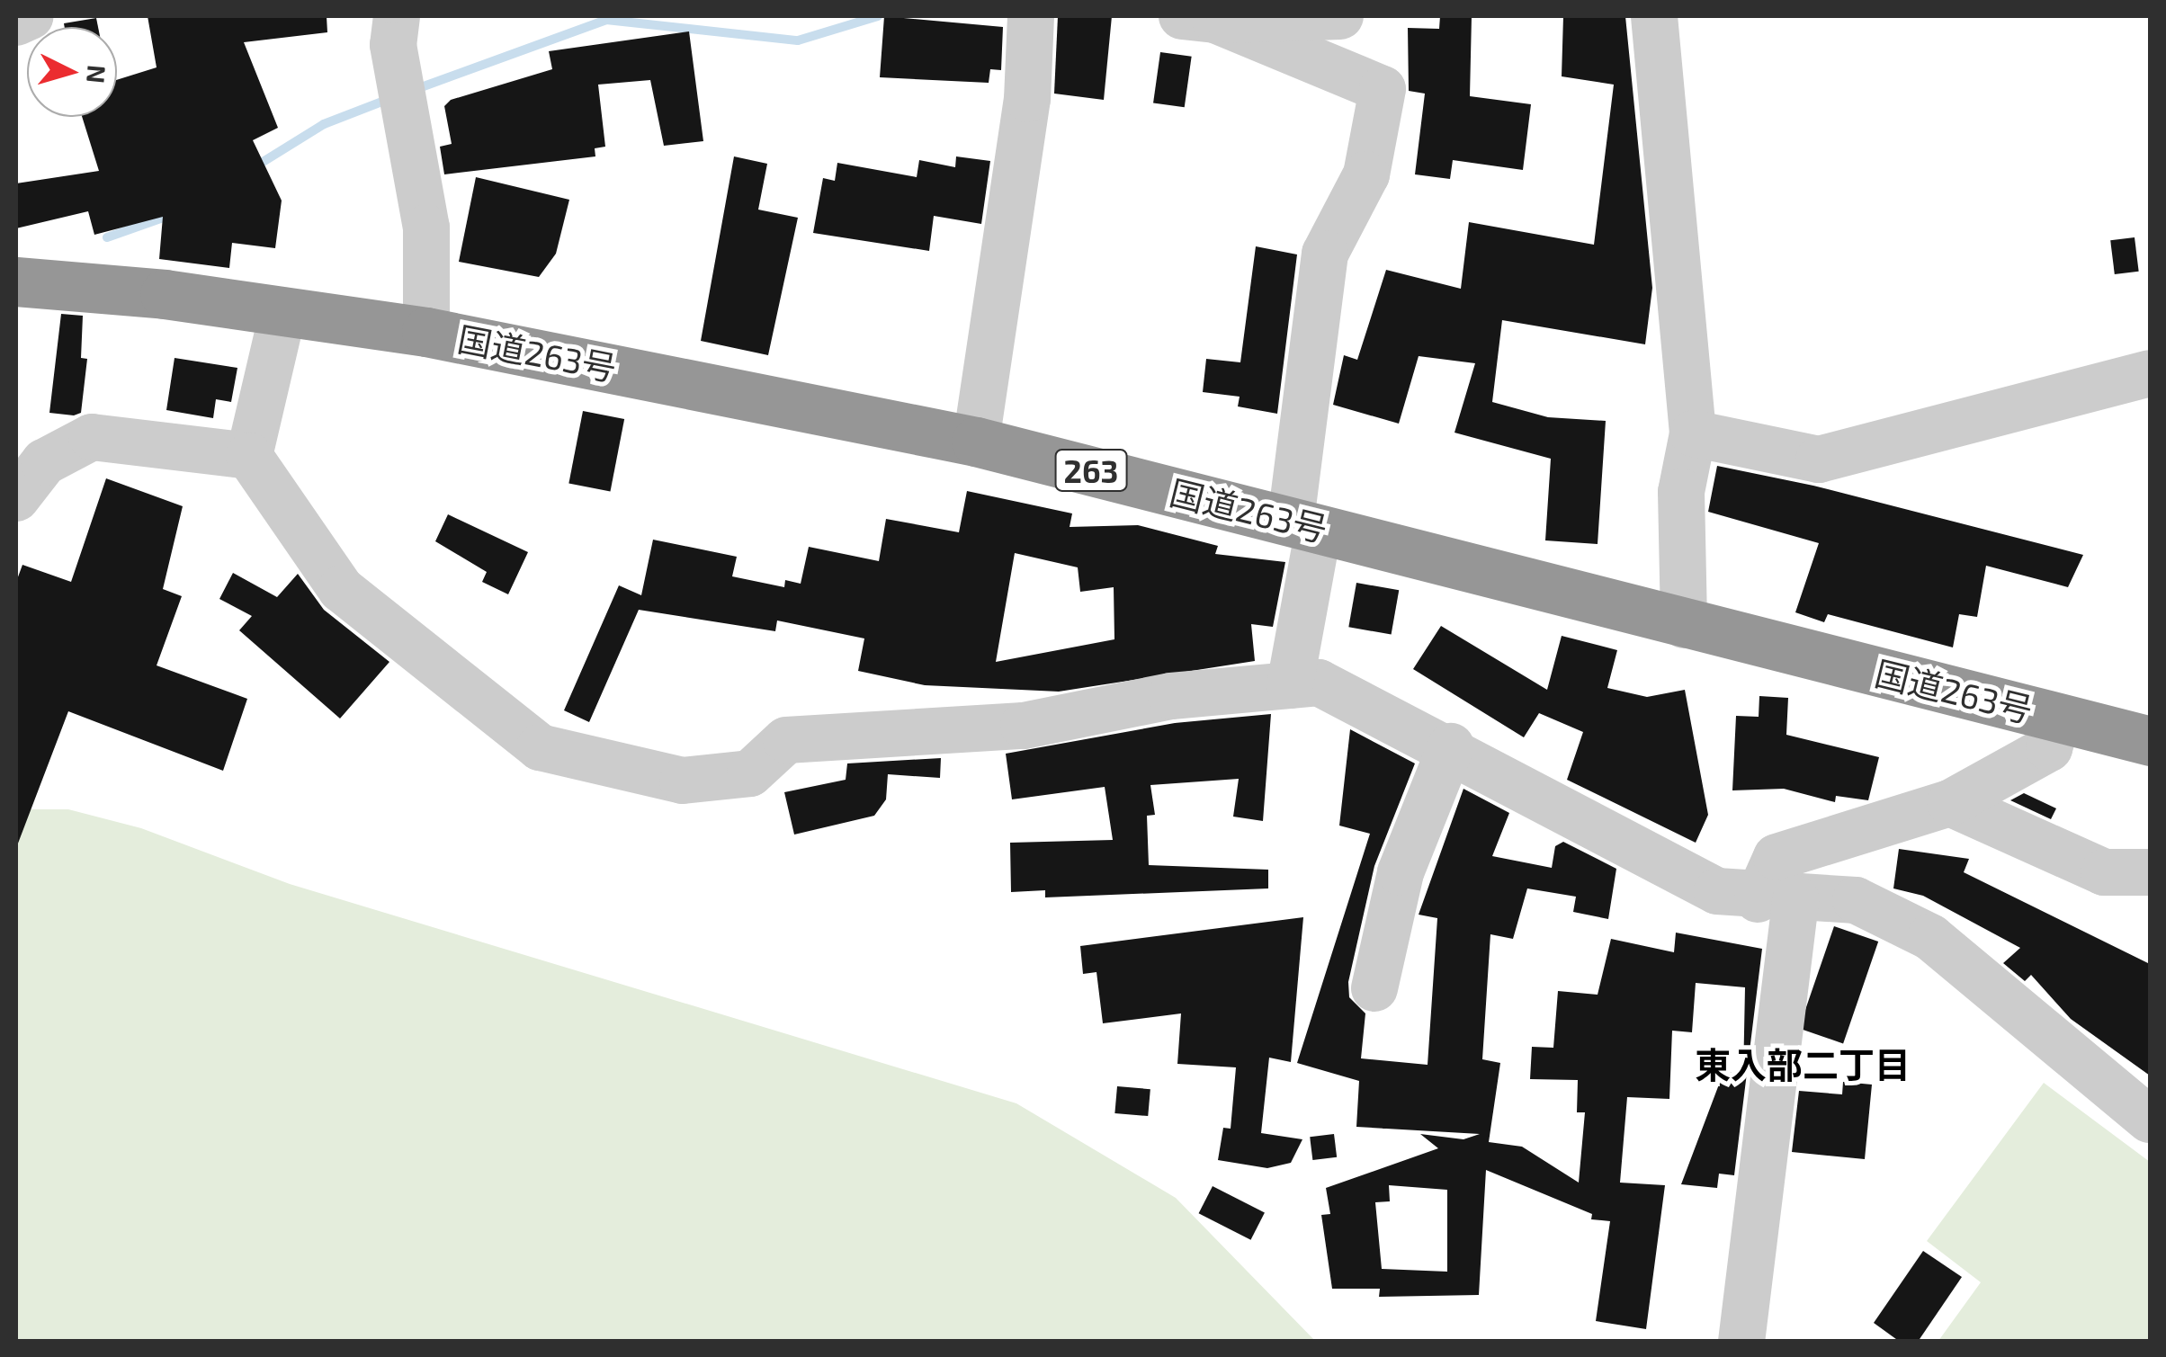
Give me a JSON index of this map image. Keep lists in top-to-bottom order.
{
  "streets": {
    "highway": ["国道263号", "263"]
  },
  "districts": ["東入部二丁目"],
  "north": "right"
}
